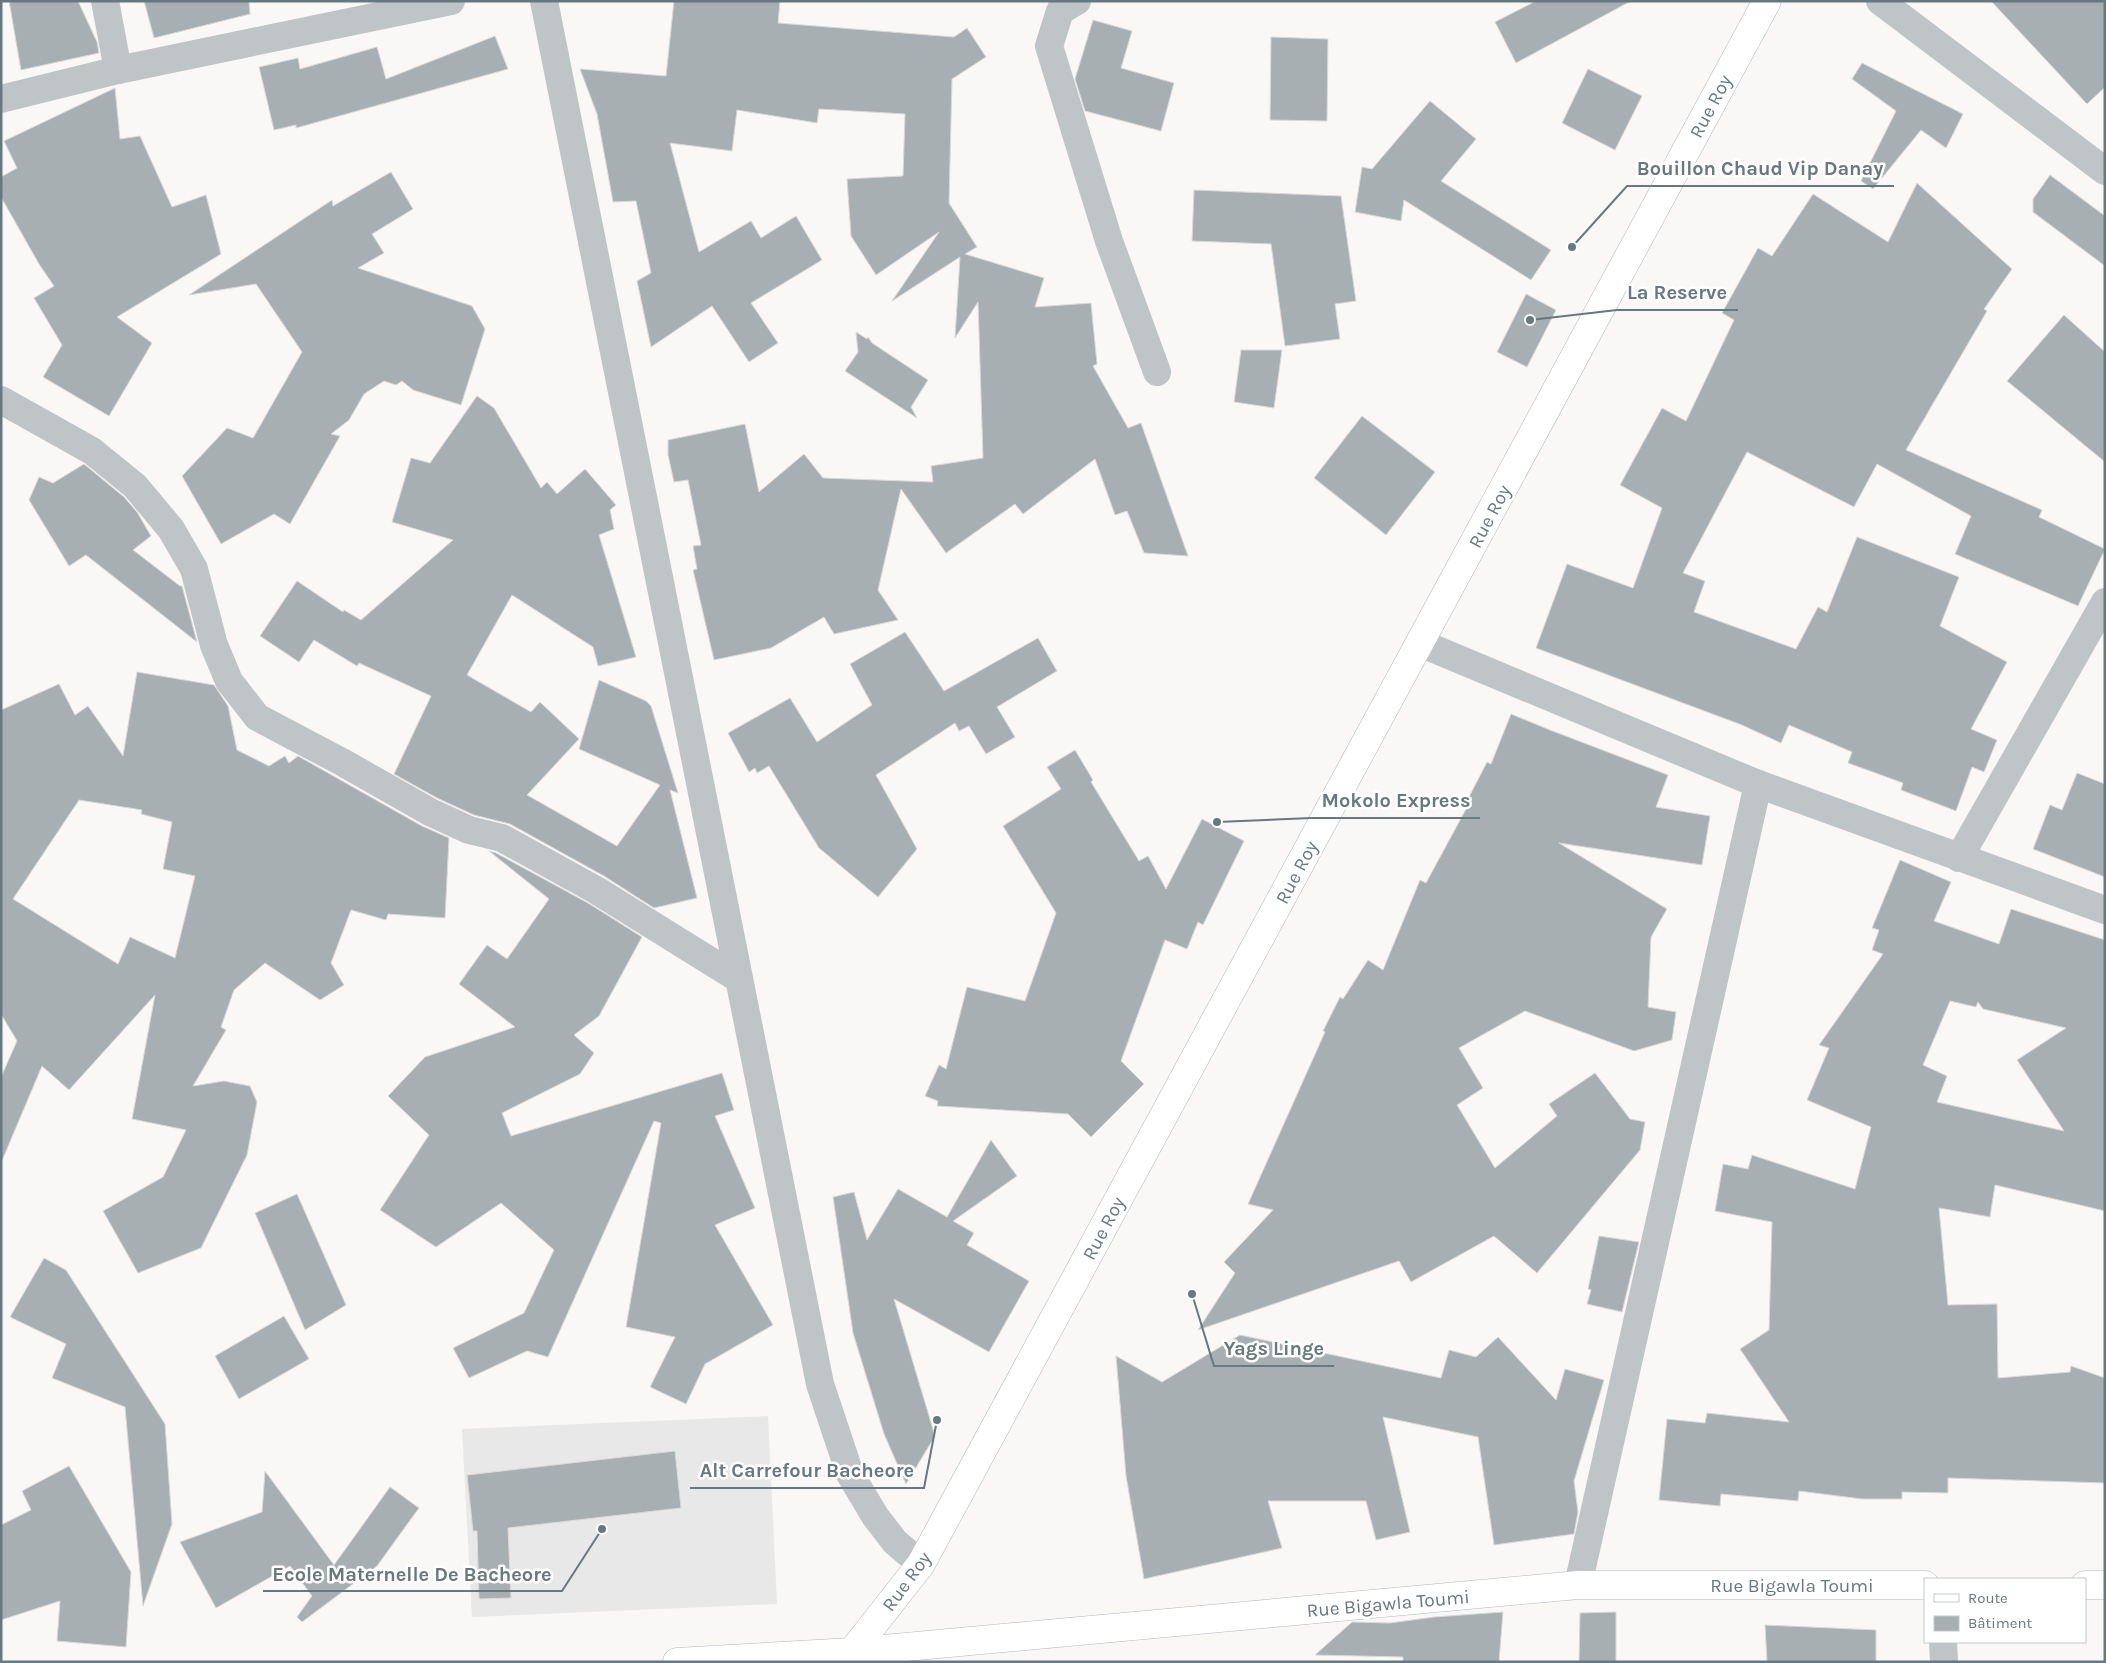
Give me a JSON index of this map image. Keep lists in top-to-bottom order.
{
  "streets": {
    "main road": ["Rue Roy", "Rue Bigawla Toumi"]
  },
  "crossings": [
    ["Rue Roy", "Rue Bigawla Toumi"]
  ],
  "places": [
    "Bouillon Chaud Vip Danay",
    "La Reserve",
    "Mokolo Express",
    "Yags Linge",
    "Alt Carrefour Bacheore",
    "Ecole Maternelle De Bacheore"
  ],
  "legend": ["Route", "Bâtiment"]
}
